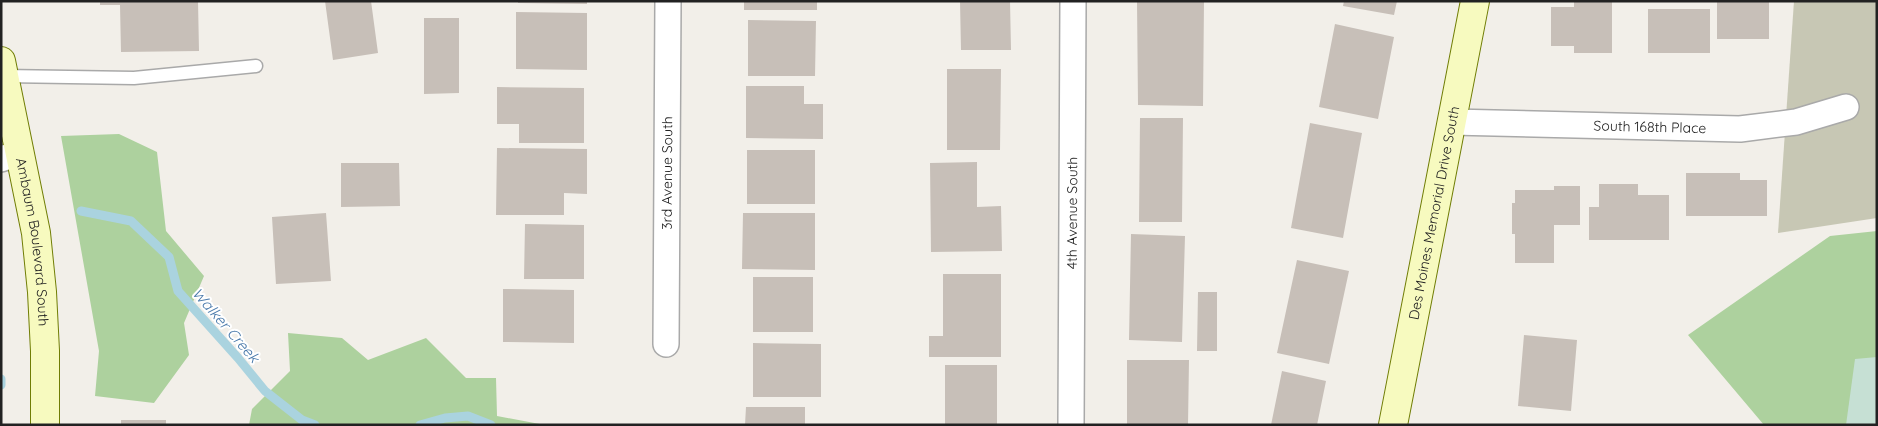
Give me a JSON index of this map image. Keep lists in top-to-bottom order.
{
  "streets": {
    "main road": ["Des Moines Memorial Drive South", "Ambaum Boulevard South"],
    "street": ["South 168th Place", "3rd Avenue South", "4th Avenue South"]
  },
  "crossings": [
    ["South 168th Place", "Des Moines Memorial Drive South"]
  ],
  "water": ["Walker Creek"]
}
